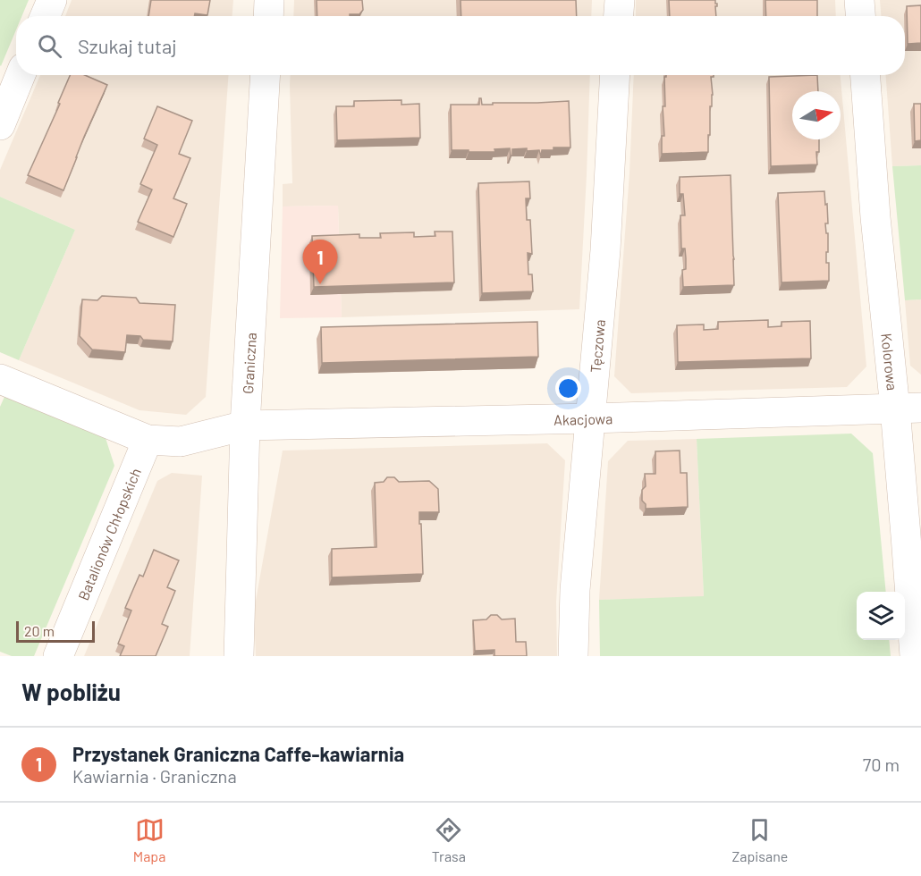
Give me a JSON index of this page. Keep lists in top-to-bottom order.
{
  "streets": {
    "street": [
      "Tęczowa",
      "Graniczna",
      "Kolorowa",
      "Akacjowa",
      "Batalionów Chłopskich"
    ]
  },
  "crossings": [
    ["Tęczowa", "Akacjowa"],
    ["Graniczna", "Akacjowa"],
    ["Kolorowa", "Akacjowa"],
    ["Akacjowa", "Batalionów Chłopskich"]
  ],
  "scale_bar": "20 m",
  "north": "right",
  "page": {
    "search": "Szukaj tutaj",
    "pins": "1",
    "scale": "20 m",
    "heading": "W pobliżu",
    "list": [
      {
        "mark": "1",
        "name": "Przystanek Graniczna Caffe-kawiarnia",
        "note": "Kawiarnia · Graniczna",
        "value": "70 m"
      }
    ],
    "nav": ["Mapa", "Trasa", "Zapisane"]
  }
}
